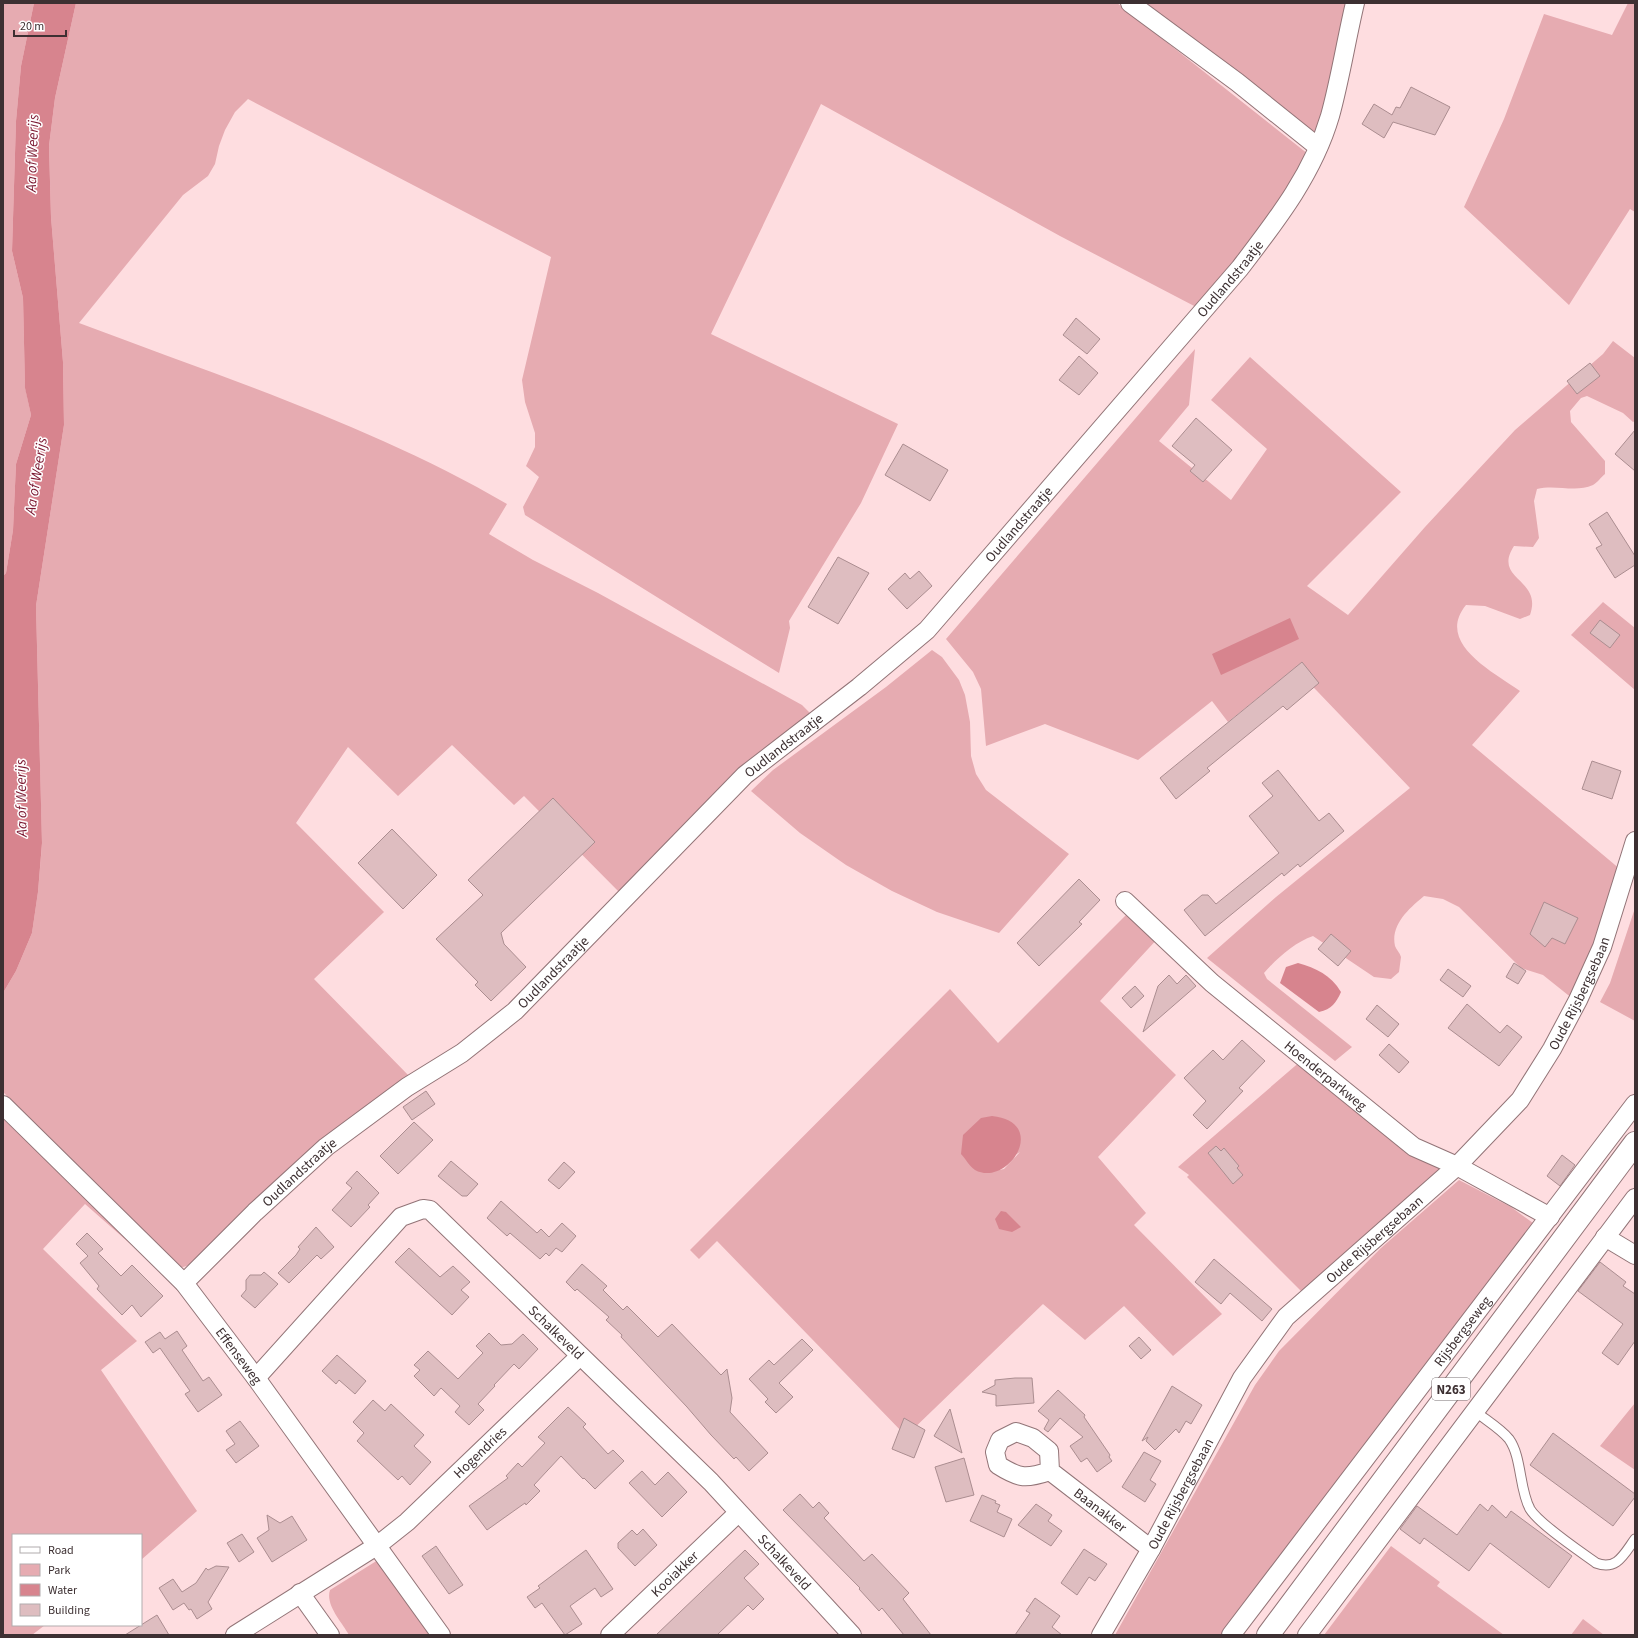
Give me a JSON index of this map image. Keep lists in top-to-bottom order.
{
  "streets": {
    "main road": ["Rijsbergseweg", "N263"],
    "street": [
      "Oudlandstraatje",
      "Oude Rijsbergsebaan",
      "Hoenderparkweg",
      "Schalkeveld",
      "Effenseweg",
      "Hogendries",
      "Baanakker",
      "Kooiakker"
    ]
  },
  "crossings": [
    ["Oudlandstraatje", "Effenseweg"],
    ["Oude Rijsbergsebaan", "Hoenderparkweg"],
    ["Oude Rijsbergsebaan", "Baanakker"],
    ["Hoenderparkweg", "Rijsbergseweg"],
    ["Schalkeveld", "Effenseweg"],
    ["Schalkeveld", "Hogendries"],
    ["Schalkeveld", "Kooiakker"],
    ["Effenseweg", "Hogendries"]
  ],
  "water": ["Aa of Weerijs"],
  "legend": [
    "Road",
    "Park",
    "Water",
    "Building"
  ],
  "scale_bar": "20 m"
}
